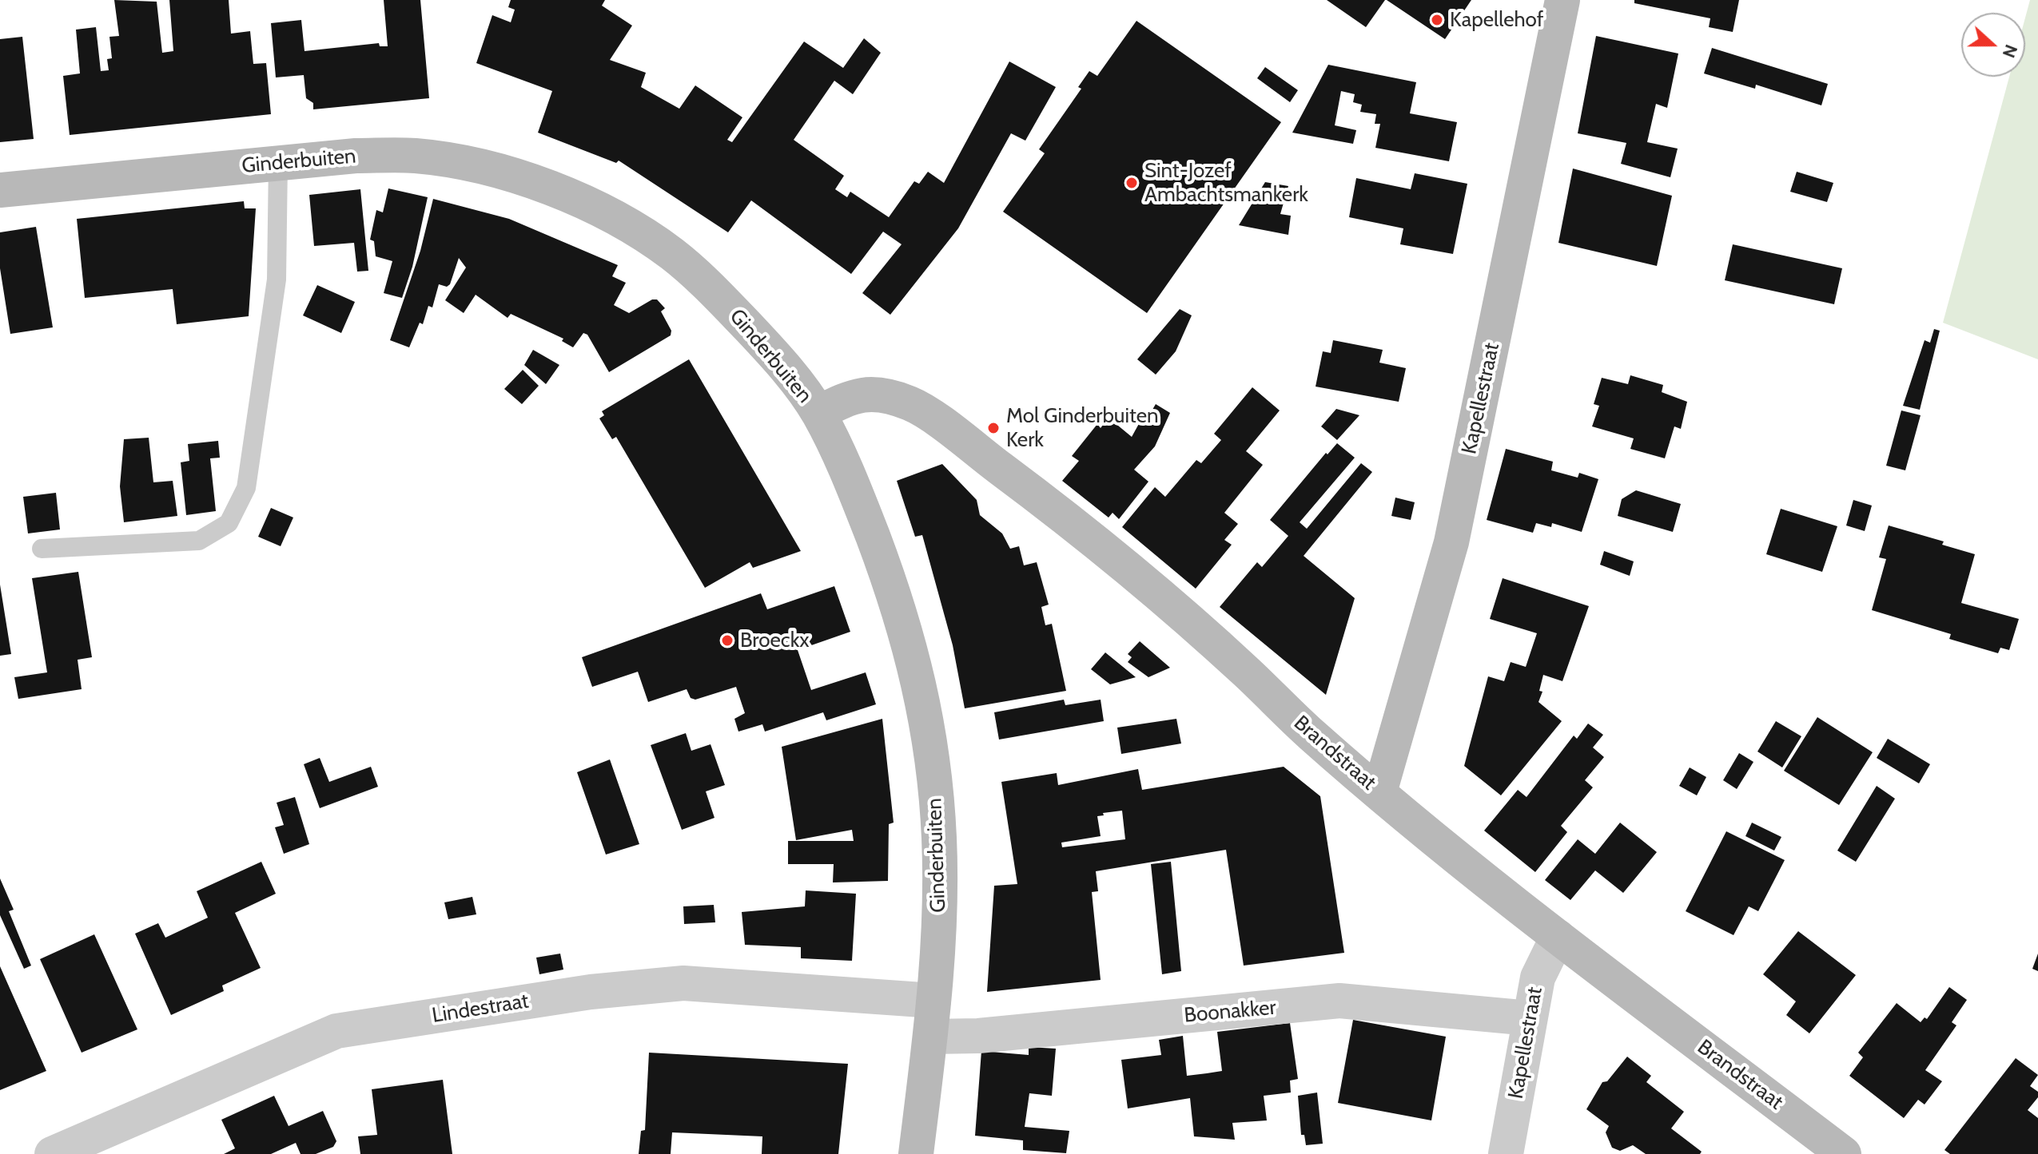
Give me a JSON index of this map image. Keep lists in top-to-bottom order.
{
  "streets": {
    "street": [
      "Ginderbuiten",
      "Kapellestraat",
      "Brandstraat",
      "Lindestraat",
      "Boonakker"
    ]
  },
  "crossings": [
    ["Ginderbuiten", "Brandstraat"],
    ["Ginderbuiten", "Lindestraat"],
    ["Ginderbuiten", "Boonakker"],
    ["Kapellestraat", "Brandstraat"],
    ["Kapellestraat", "Boonakker"]
  ],
  "places": [
    "Kapellehof",
    "Sint-Jozef Ambachtsmankerk",
    "Mol Ginderbuiten Kerk",
    "Broeckx"
  ],
  "north": "right"
}
